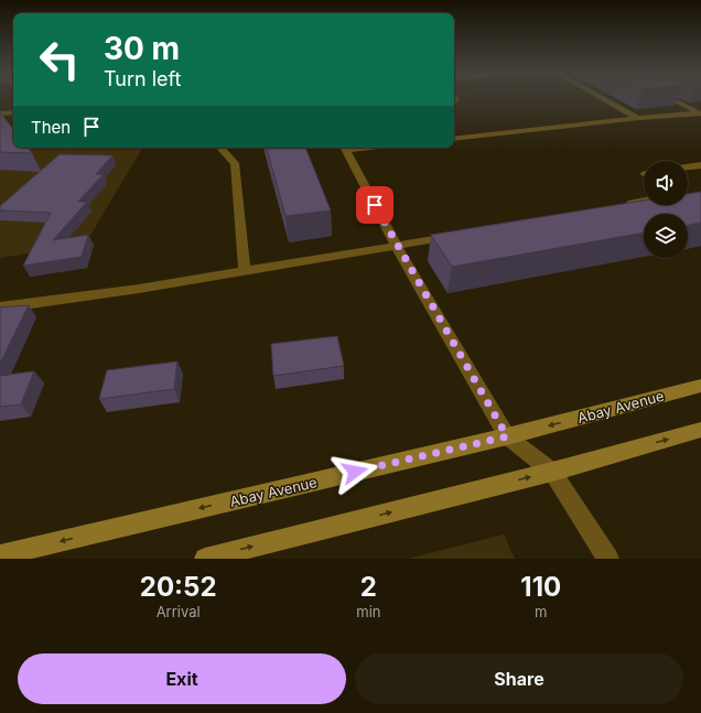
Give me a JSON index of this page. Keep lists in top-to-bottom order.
{
  "streets": {
    "main road": ["Abay Avenue"]
  },
  "page": {
    "turn": ["30 m", "Turn left"],
    "then": "Then",
    "eta": [
      "20:52",
      "Arrival",
      "2",
      "min",
      "110",
      "m"
    ],
    "buttons": ["Exit", "Share"]
  }
}
